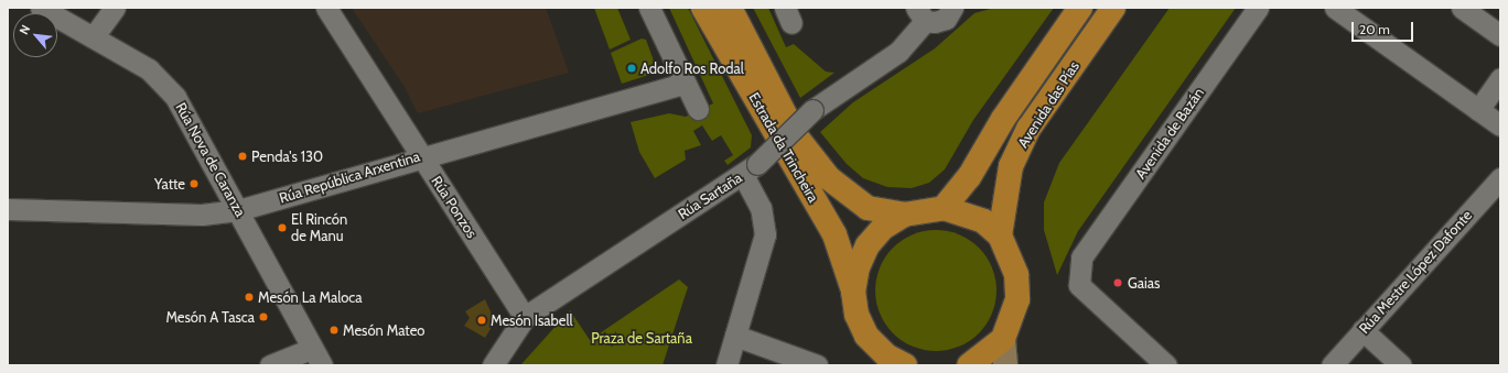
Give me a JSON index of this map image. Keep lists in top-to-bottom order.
{
  "streets": {
    "highway": ["Avenida das Pías", "Estrada da Trincheira"],
    "street": [
      "Avenida de Bazán",
      "Rúa Nova de Caranza",
      "Rúa República Arxentina",
      "Rúa Sartaña",
      "Rúa Ponzos",
      "Rúa Mestre López Dafonte"
    ]
  },
  "crossings": [
    ["Rúa Nova de Caranza", "Rúa República Arxentina"],
    ["Rúa República Arxentina", "Rúa Ponzos"],
    ["Rúa Sartaña", "Rúa Ponzos"]
  ],
  "parks": ["Praza de Sartaña"],
  "places": [
    "Adolfo Ros Rodal",
    "Penda's 130",
    "Yatte",
    "El Rincón de Manu",
    "Gaias",
    "Mesón La Maloca",
    "Mesón A Tasca",
    "Mesón Isabell",
    "Mesón Mateo"
  ],
  "scale_bar": "20 m",
  "north": "top left"
}
